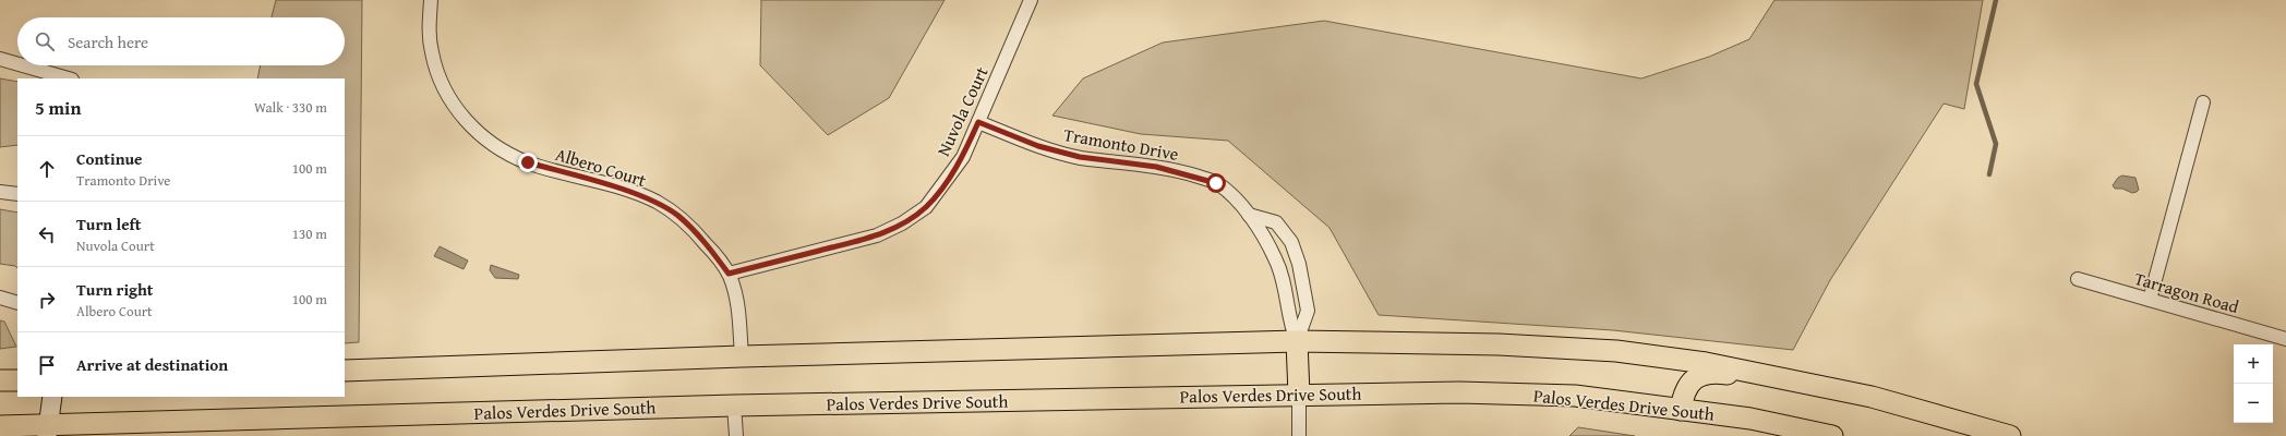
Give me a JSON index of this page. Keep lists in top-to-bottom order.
{
  "streets": {
    "main road": ["Palos Verdes Drive South"],
    "street": [
      "Nuvola Court",
      "Tramonto Drive",
      "Albero Court",
      "Tarragon Road"
    ]
  },
  "crossings": [
    ["Nuvola Court", "Tramonto Drive"],
    ["Nuvola Court", "Albero Court"]
  ],
  "page": {
    "search": "Search here",
    "heading": ["5 min", "Walk · 330 m"],
    "list": [
      ["Continue", "Tramonto Drive", "100 m"],
      ["Turn left", "Nuvola Court", "130 m"],
      ["Turn right", "Albero Court", "100 m"],
      "Arrive at destination"
    ],
    "map_buttons": ["+", "−"]
  }
}
